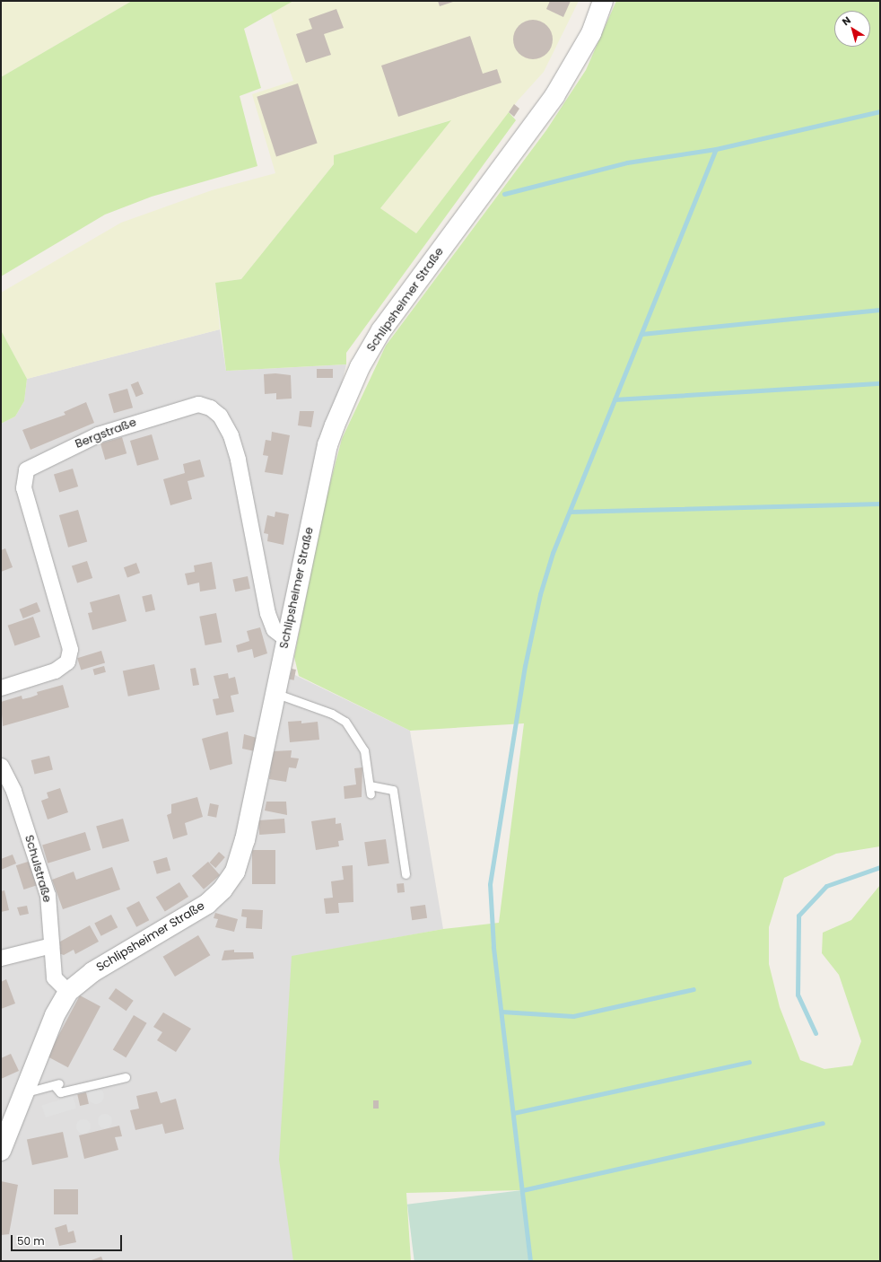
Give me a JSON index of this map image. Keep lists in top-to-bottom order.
{
  "streets": {
    "street": ["Schlipsheimer Straße", "Bergstraße", "Schulstraße"]
  },
  "crossings": [
    ["Schlipsheimer Straße", "Bergstraße"],
    ["Schlipsheimer Straße", "Schulstraße"]
  ],
  "scale_bar": "50 m",
  "north": "top left"
}
